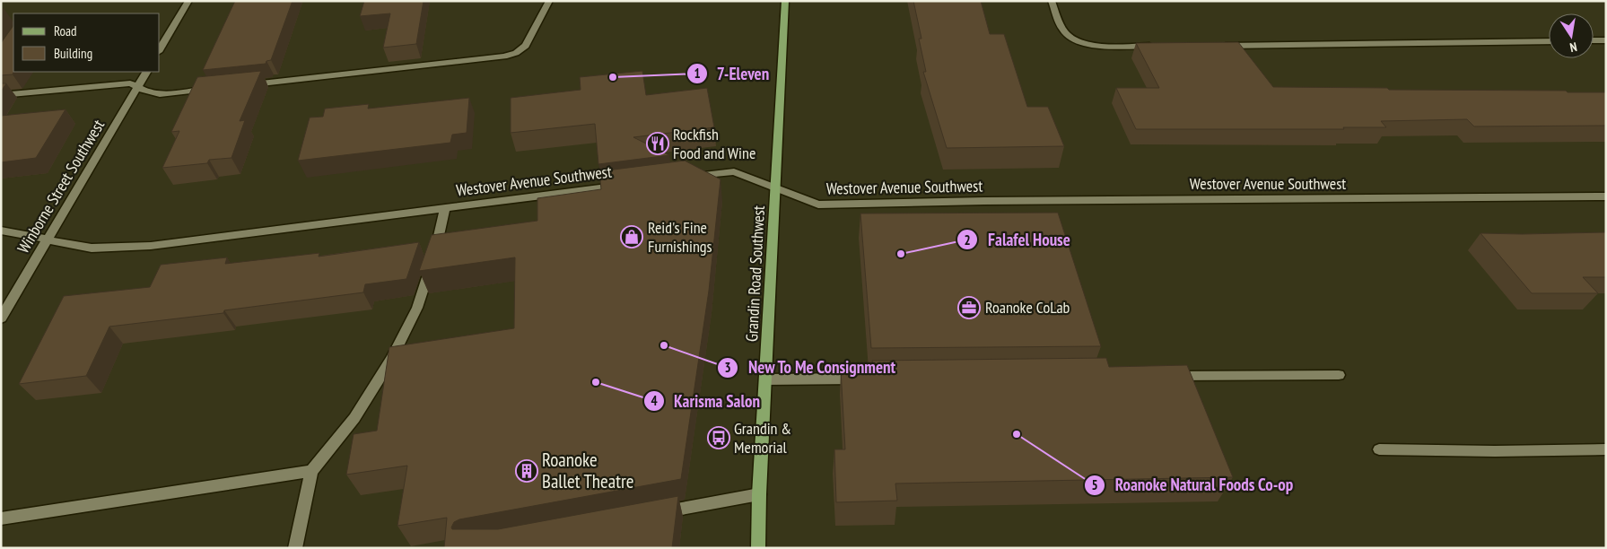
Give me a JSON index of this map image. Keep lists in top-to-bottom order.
{
  "streets": {
    "main road": ["Grandin Road Southwest"],
    "street": ["Westover Avenue Southwest", "Winborne Street Southwest"]
  },
  "crossings": [
    ["Westover Avenue Southwest", "Winborne Street Southwest"],
    ["Westover Avenue Southwest", "Grandin Road Southwest"]
  ],
  "places": {
    "other": [
      "7-Eleven",
      "Falafel House",
      "New To Me Consignment",
      "Karisma Salon",
      "Roanoke Natural Foods Co-op"
    ],
    "restaurant": ["Rockfish Food and Wine"],
    "shop": ["Reid's Fine Furnishings"],
    "office": ["Roanoke CoLab"],
    "bus stop": ["Grandin & Memorial"],
    "building": ["Roanoke Ballet Theatre"]
  },
  "legend": ["Road", "Building"],
  "north": "bottom"
}
